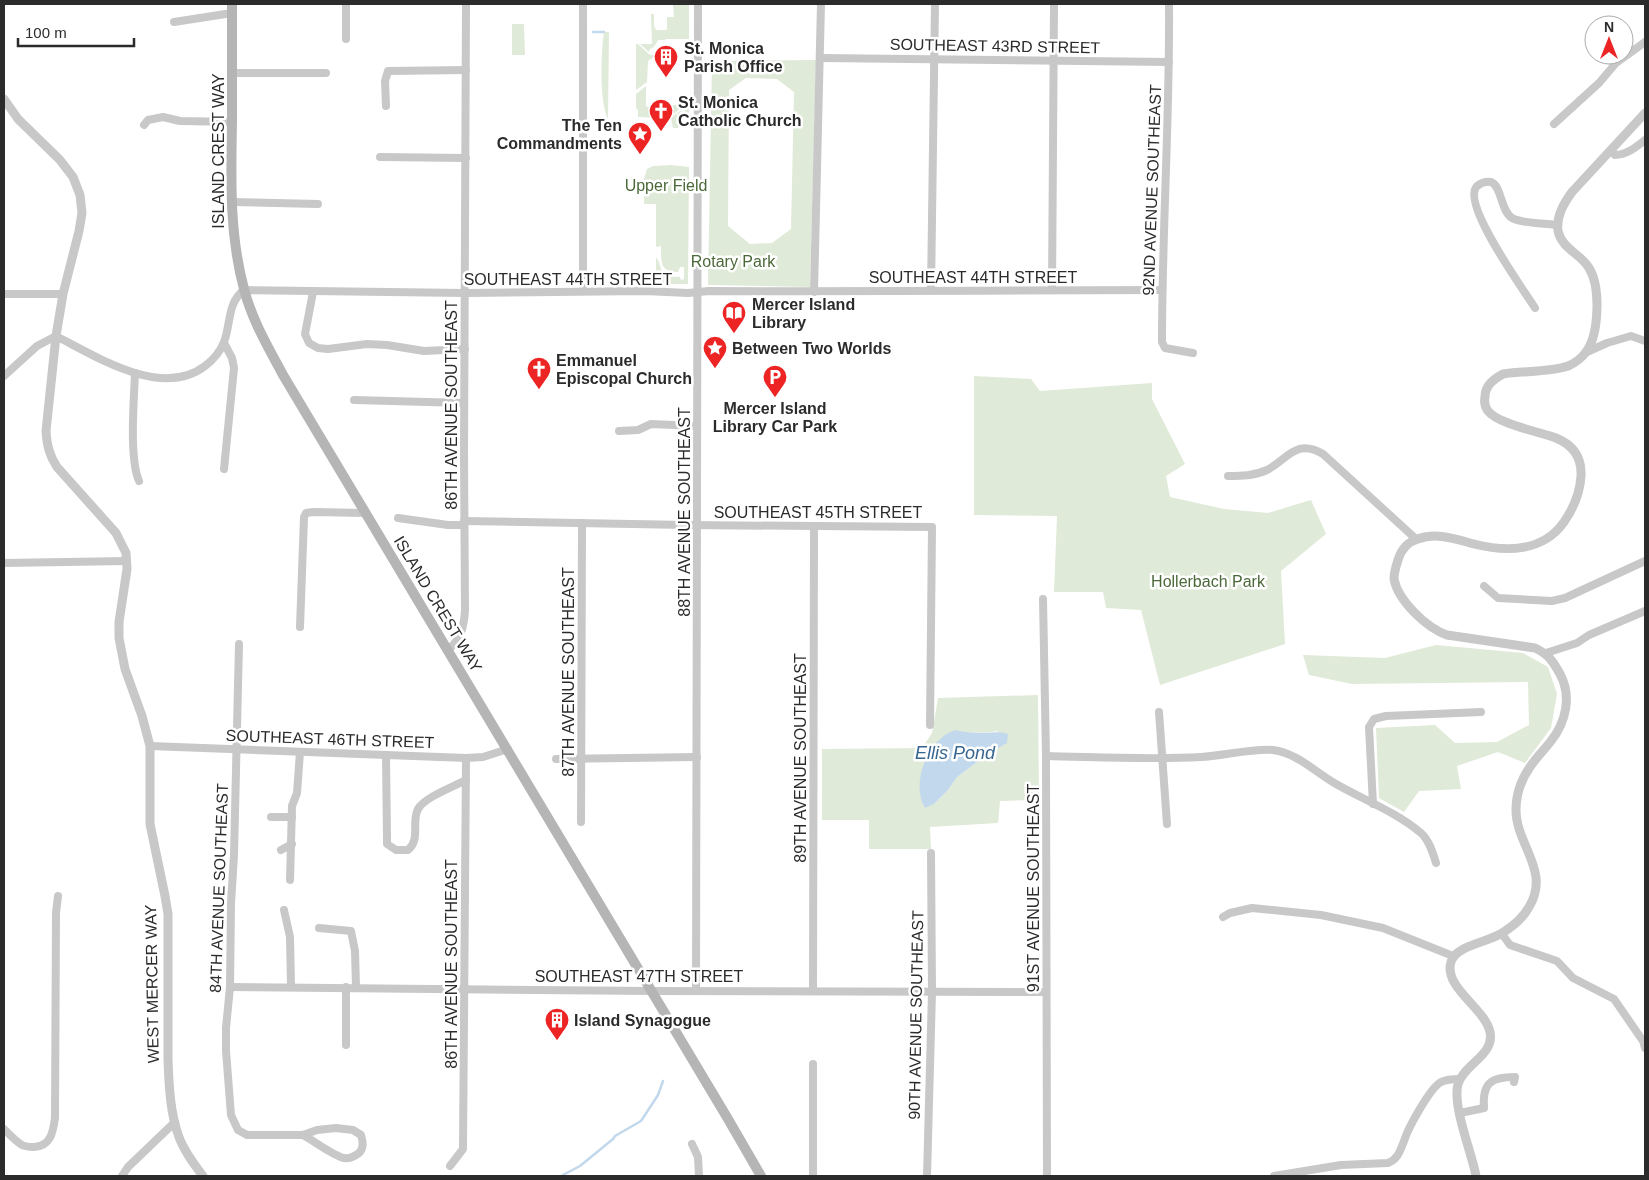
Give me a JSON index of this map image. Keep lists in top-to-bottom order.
{
  "streets": {
    "main road": ["ISLAND CREST WAY"],
    "street": [
      "SOUTHEAST 43RD STREET",
      "92ND AVENUE SOUTHEAST",
      "SOUTHEAST 44TH STREET",
      "86TH AVENUE SOUTHEAST",
      "88TH AVENUE SOUTHEAST",
      "SOUTHEAST 45TH STREET",
      "87TH AVENUE SOUTHEAST",
      "SOUTHEAST 46TH STREET",
      "89TH AVENUE SOUTHEAST",
      "84TH AVENUE SOUTHEAST",
      "91ST AVENUE SOUTHEAST",
      "SOUTHEAST 47TH STREET",
      "WEST MERCER WAY",
      "90TH AVENUE SOUTHEAST"
    ]
  },
  "crossings": [
    ["SOUTHEAST 43RD STREET", "92ND AVENUE SOUTHEAST"],
    ["ISLAND CREST WAY", "SOUTHEAST 44TH STREET"],
    ["ISLAND CREST WAY", "86TH AVENUE SOUTHEAST"],
    ["ISLAND CREST WAY", "SOUTHEAST 46TH STREET"],
    ["ISLAND CREST WAY", "SOUTHEAST 47TH STREET"],
    ["92ND AVENUE SOUTHEAST", "SOUTHEAST 44TH STREET"],
    ["SOUTHEAST 44TH STREET", "86TH AVENUE SOUTHEAST"],
    ["SOUTHEAST 44TH STREET", "88TH AVENUE SOUTHEAST"],
    ["86TH AVENUE SOUTHEAST", "SOUTHEAST 45TH STREET"],
    ["86TH AVENUE SOUTHEAST", "SOUTHEAST 46TH STREET"],
    ["86TH AVENUE SOUTHEAST", "SOUTHEAST 47TH STREET"],
    ["88TH AVENUE SOUTHEAST", "SOUTHEAST 45TH STREET"],
    ["88TH AVENUE SOUTHEAST", "SOUTHEAST 47TH STREET"],
    ["SOUTHEAST 45TH STREET", "87TH AVENUE SOUTHEAST"],
    ["SOUTHEAST 45TH STREET", "89TH AVENUE SOUTHEAST"],
    ["SOUTHEAST 46TH STREET", "84TH AVENUE SOUTHEAST"],
    ["SOUTHEAST 46TH STREET", "WEST MERCER WAY"],
    ["89TH AVENUE SOUTHEAST", "SOUTHEAST 47TH STREET"],
    ["84TH AVENUE SOUTHEAST", "SOUTHEAST 47TH STREET"],
    ["91ST AVENUE SOUTHEAST", "SOUTHEAST 47TH STREET"],
    ["SOUTHEAST 47TH STREET", "90TH AVENUE SOUTHEAST"]
  ],
  "water": ["Ellis Pond"],
  "parks": ["Upper Field", "Rotary Park", "Hollerbach Park"],
  "places": {
    "building": ["St. Monica Parish Office", "Island Synagogue"],
    "church": ["St. Monica Catholic Church", "Emmanuel Episcopal Church"],
    "place": ["The Ten Commandments", "Between Two Worlds"],
    "library": ["Mercer Island Library"],
    "parking": ["Mercer Island Library Car Park"]
  },
  "scale_bar": "100 m",
  "north": "top"
}
